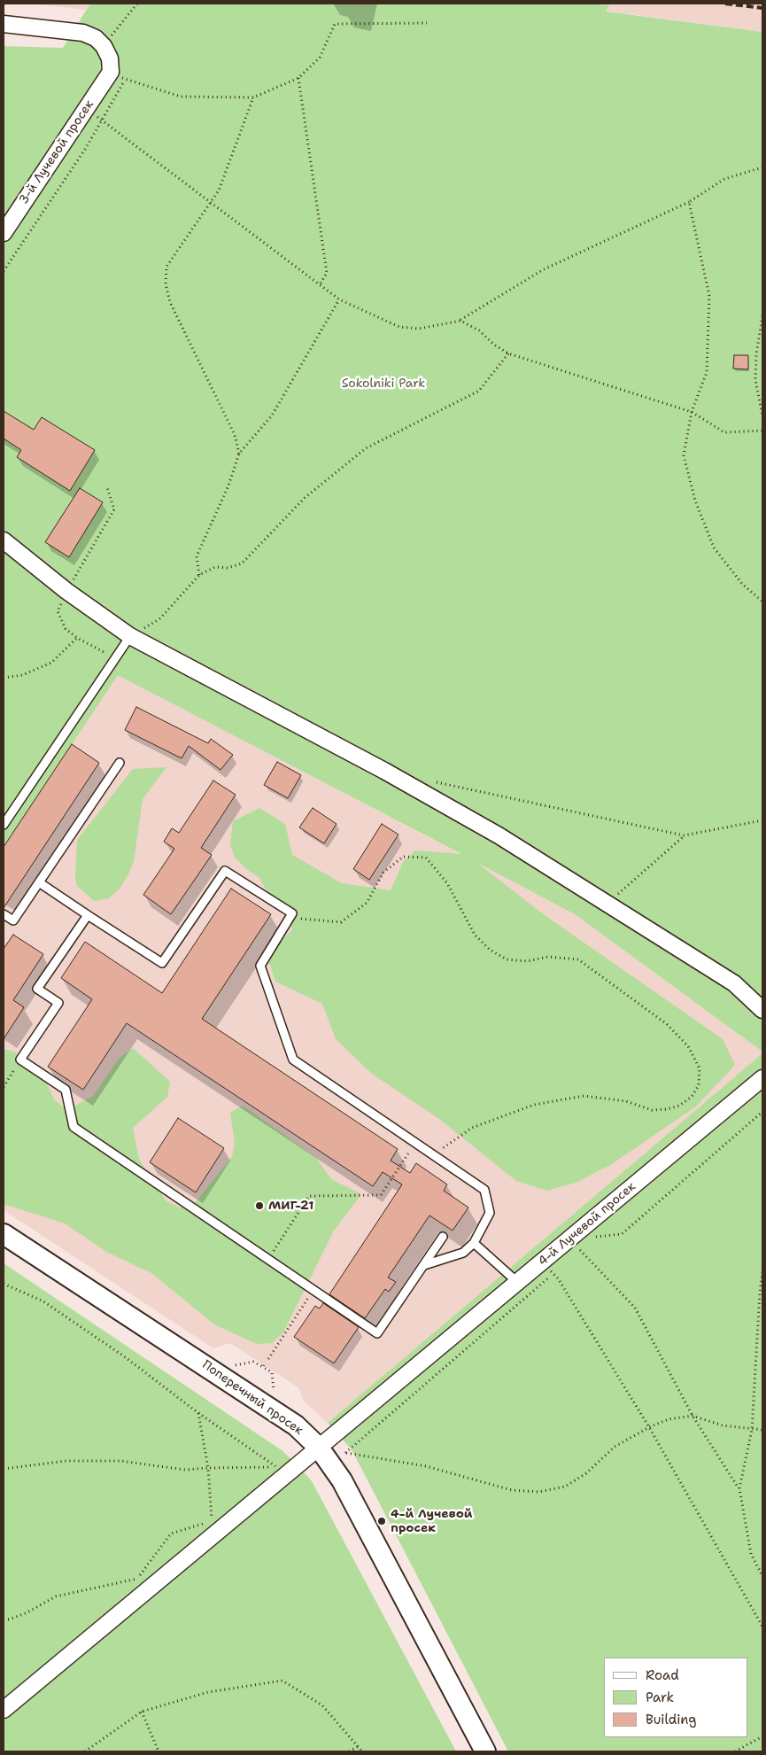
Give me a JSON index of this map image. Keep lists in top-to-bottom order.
{
  "streets": {
    "street": ["3-й Лучевой просек", "4-й Лучевой просек", "Поперечный просек"]
  },
  "crossings": [
    ["4-й Лучевой просек", "Поперечный просек"]
  ],
  "parks": ["Sokolniki Park"],
  "places": ["МИГ-21", "4-й Лучевой просек"],
  "legend": ["Road", "Park", "Building"]
}
